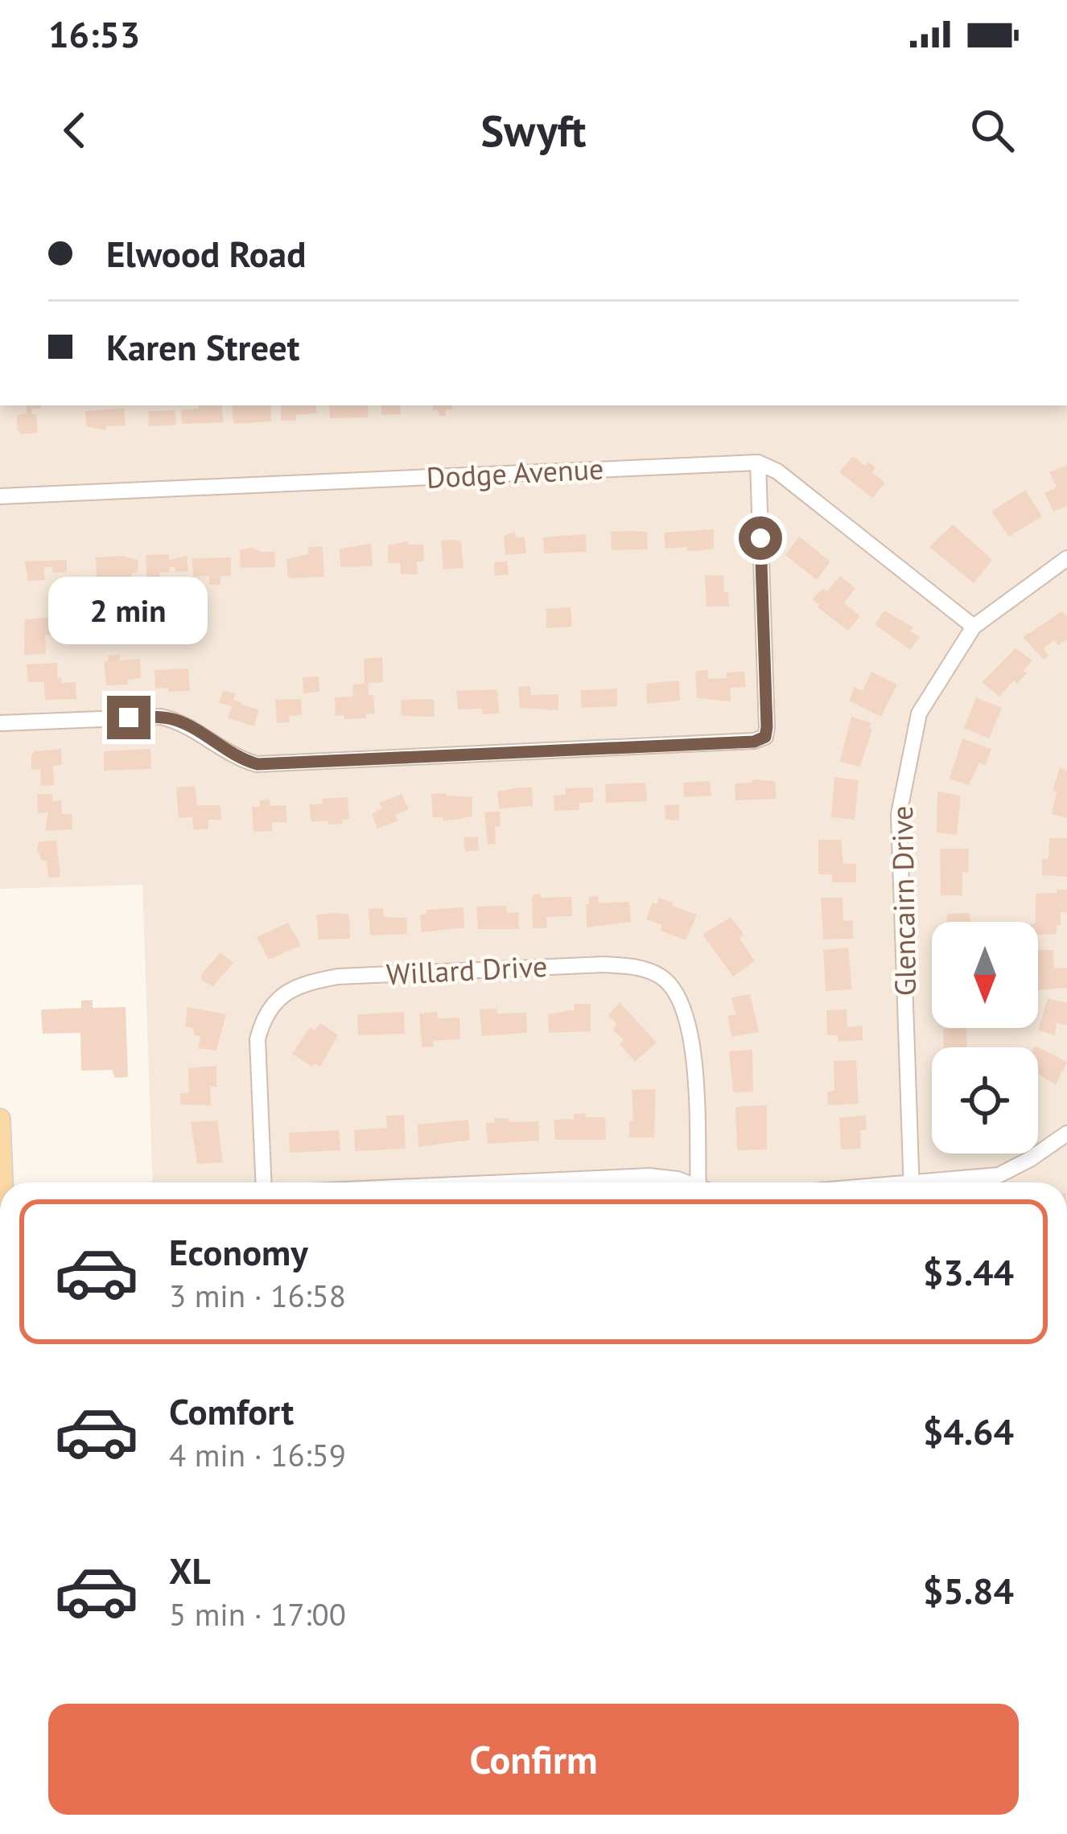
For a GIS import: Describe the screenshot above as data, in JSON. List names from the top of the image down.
{
  "streets": {
    "street": ["Dodge Avenue", "Glencairn Drive", "Willard Drive"]
  },
  "north": "bottom",
  "page": {
    "status": "16:53",
    "header": "Swyft",
    "banner": ["Elwood Road", "Karen Street"],
    "bubble": "2 min",
    "list": [
      {
        "name": "Economy",
        "note": "3 min · 16:58",
        "value": "$3.44"
      },
      {
        "name": "Comfort",
        "note": "4 min · 16:59",
        "value": "$4.64"
      },
      {
        "name": "XL",
        "note": "5 min · 17:00",
        "value": "$5.84"
      }
    ],
    "buttons": "Confirm"
  }
}
